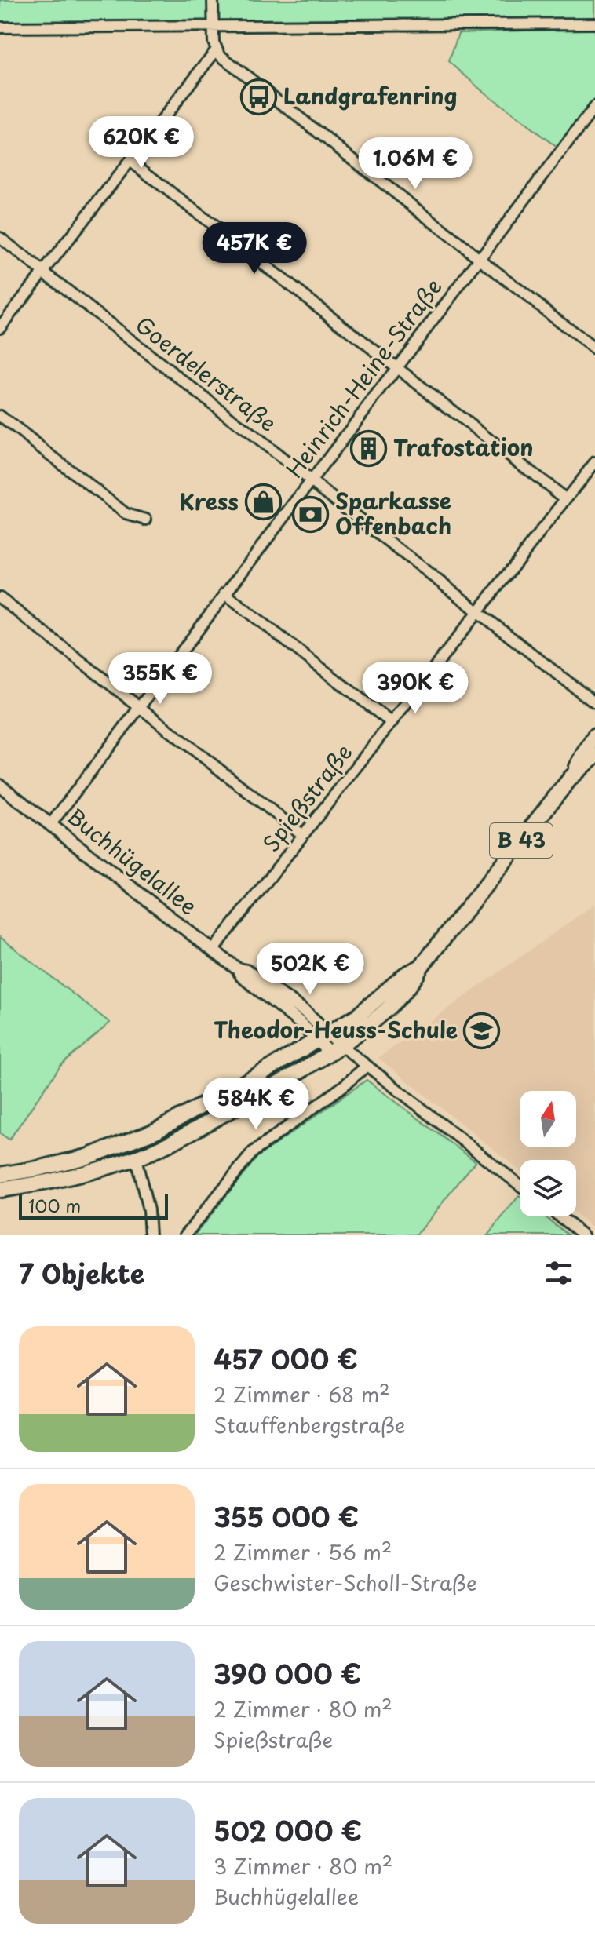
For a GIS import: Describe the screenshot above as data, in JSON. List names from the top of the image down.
{
  "streets": {
    "main road": ["B 43"],
    "street": [
      "Goerdelerstraße",
      "Heinrich-Heine-Straße",
      "Spießstraße",
      "Buchhügelallee"
    ]
  },
  "crossings": [
    ["Goerdelerstraße", "Heinrich-Heine-Straße"],
    ["Goerdelerstraße", "Spießstraße"],
    ["Heinrich-Heine-Straße", "Buchhügelallee"],
    ["Spießstraße", "Buchhügelallee"],
    ["B 43", "Buchhügelallee"]
  ],
  "places": {
    "bus stop": ["Landgrafenring"],
    "building": ["Trafostation"],
    "shop": ["Kress"],
    "bank": ["Sparkasse Offenbach"],
    "school or university": ["Theodor-Heuss-Schule"]
  },
  "scale_bar": "100 m",
  "north": "top",
  "page": {
    "price": [
      "620K €",
      "1.06M €",
      "457K €",
      "355K €",
      "390K €",
      "502K €",
      "584K €"
    ],
    "scale": "100 m",
    "heading": "7 Objekte",
    "list": [
      {
        "name": "457 000 €",
        "note": "2 Zimmer · 68 m² · Stauffenbergstraße"
      },
      {
        "name": "355 000 €",
        "note": "2 Zimmer · 56 m² · Geschwister-Scholl-Straße"
      },
      {
        "name": "390 000 €",
        "note": "2 Zimmer · 80 m² · Spießstraße"
      },
      {
        "name": "502 000 €",
        "note": "3 Zimmer · 80 m² · Buchhügelallee"
      }
    ]
  }
}
